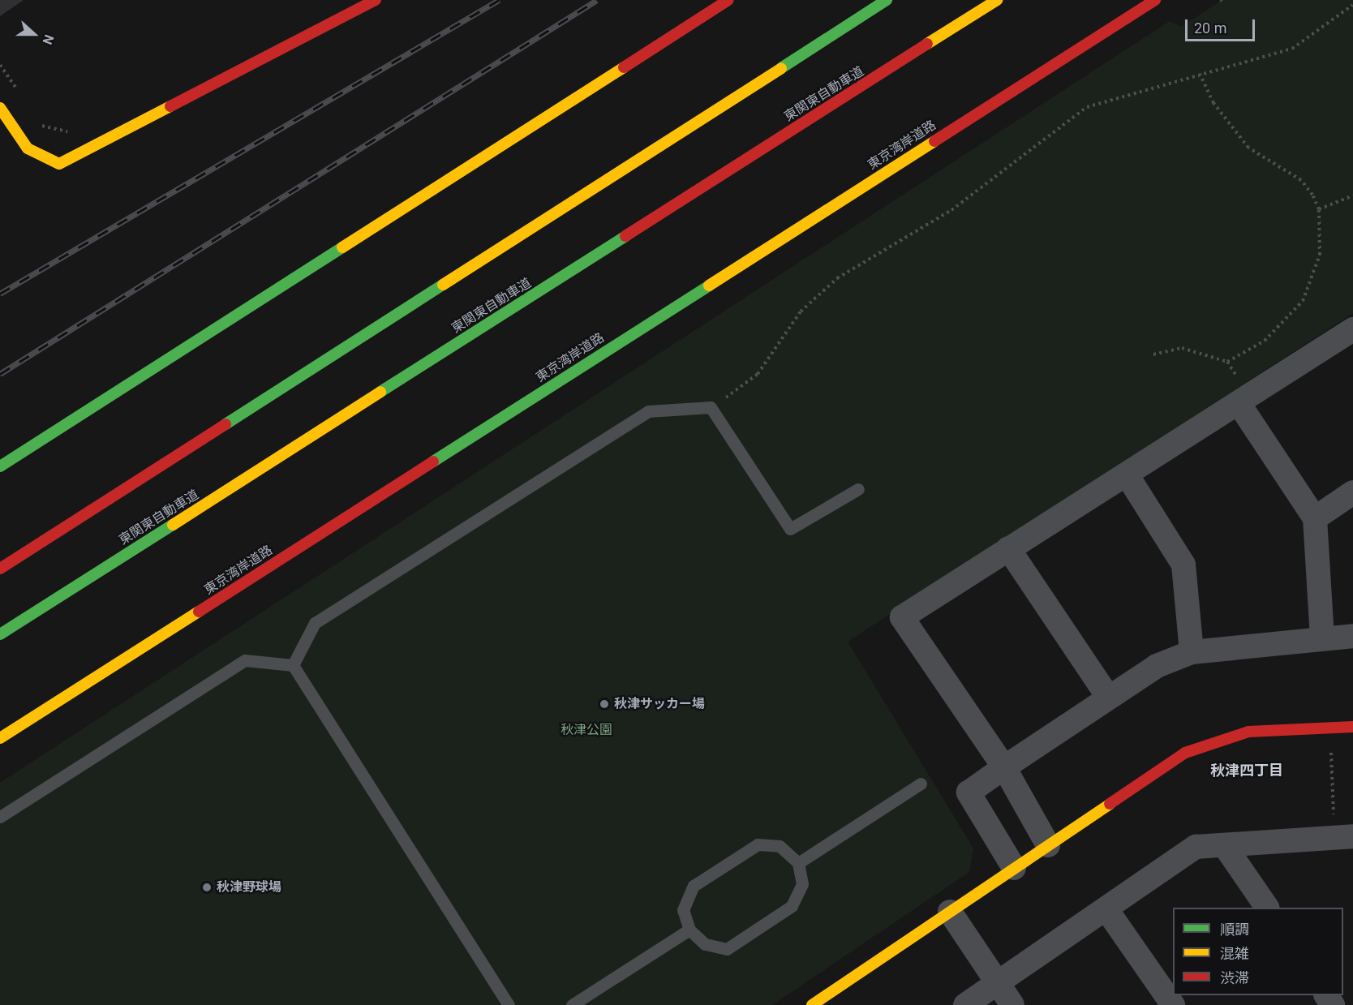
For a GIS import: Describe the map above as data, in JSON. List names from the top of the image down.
{
  "streets": {
    "main road": ["東関東自動車道", "東京湾岸道路"]
  },
  "districts": ["秋津四丁目"],
  "parks": ["秋津公園"],
  "places": ["秋津サッカー場", "秋津野球場"],
  "legend": ["順調", "混雑", "渋滞"],
  "scale_bar": "20 m",
  "north": "right"
}
